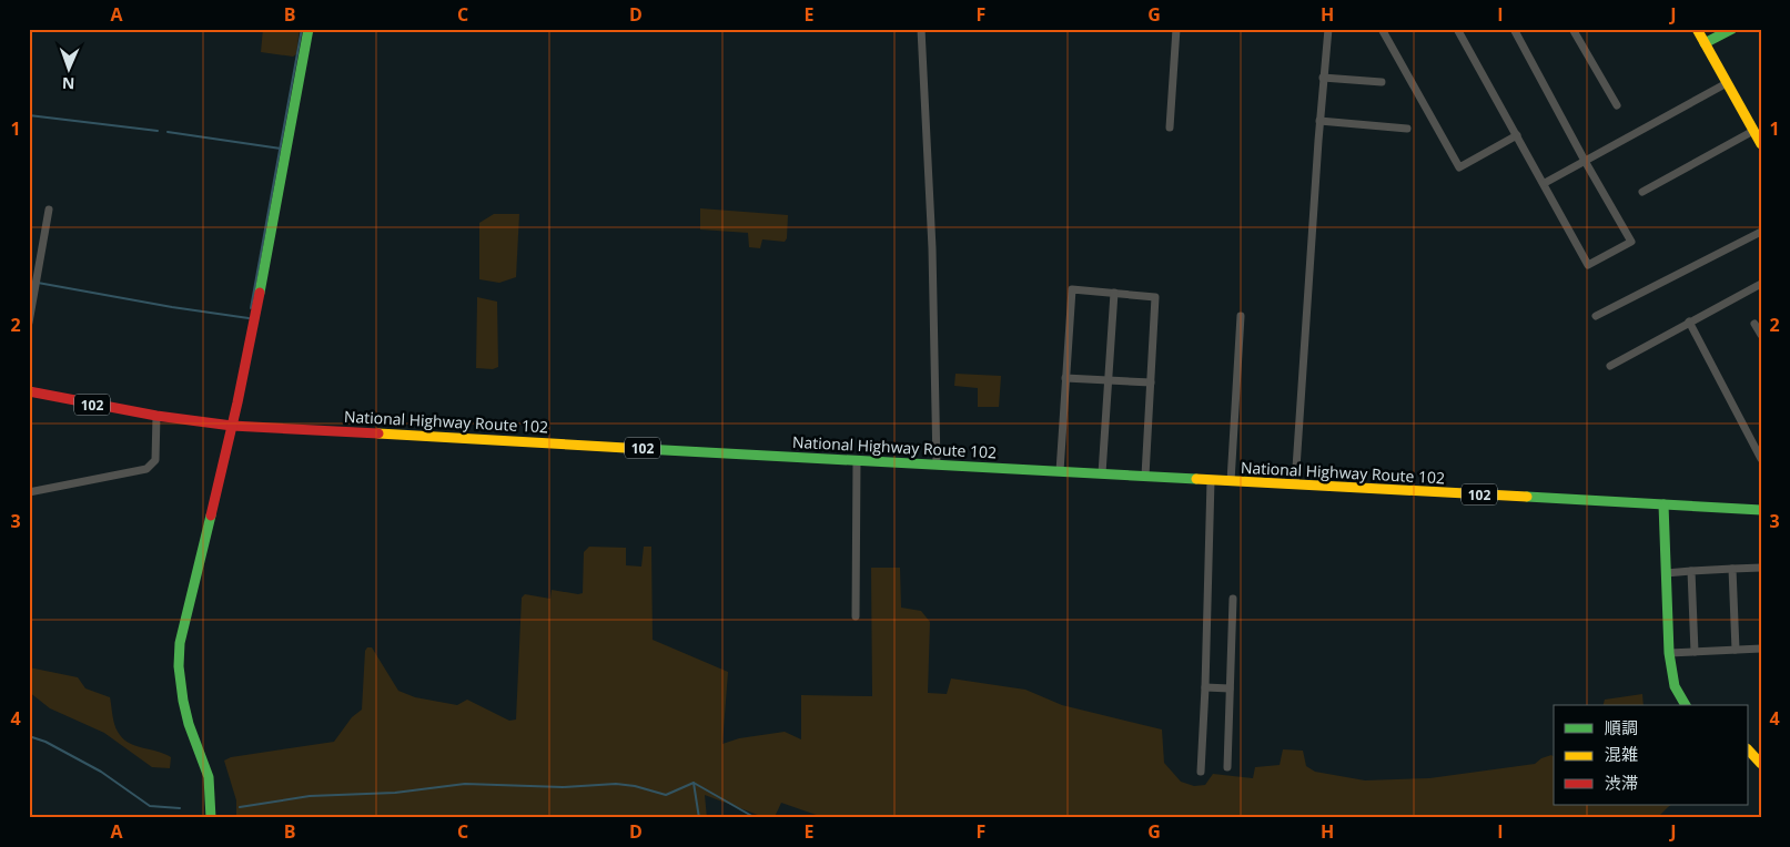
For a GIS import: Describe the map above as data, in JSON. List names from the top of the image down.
{
  "streets": {
    "main road": ["102", "National Highway Route 102"]
  },
  "legend": ["順調", "混雑", "渋滞"],
  "north": "bottom",
  "grid": {
    "columns": [
      "A",
      "B",
      "C",
      "D",
      "E",
      "F",
      "G",
      "H",
      "I",
      "J"
    ],
    "rows": [
      "1",
      "2",
      "3",
      "4"
    ]
  }
}
